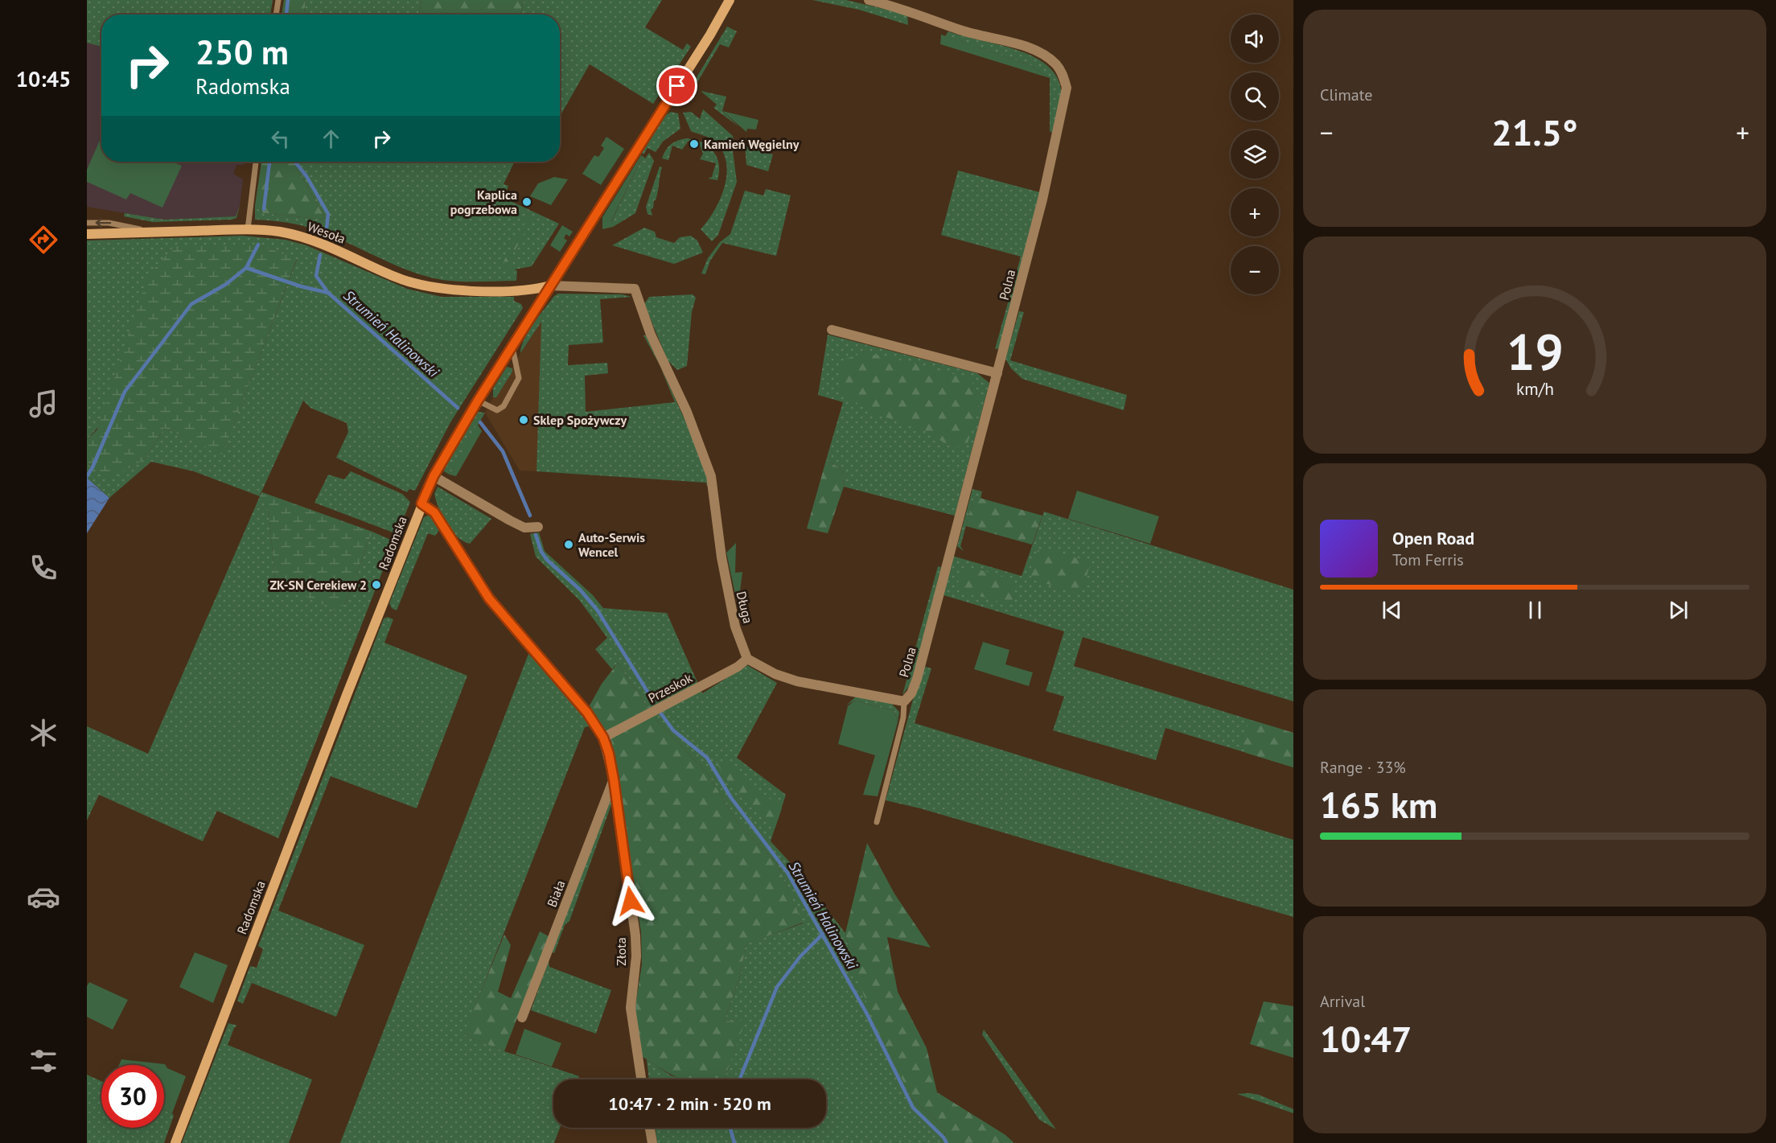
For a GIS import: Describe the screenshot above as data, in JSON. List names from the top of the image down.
{
  "streets": {
    "street": [
      "Wesoła",
      "Polna",
      "Radomska",
      "Długa",
      "Przeskok",
      "Biała",
      "Złota"
    ]
  },
  "crossings": [
    ["Wesoła", "Radomska"],
    ["Wesoła", "Długa"],
    ["Radomska", "Długa"],
    ["Radomska", "Złota"],
    ["Długa", "Przeskok"],
    ["Przeskok", "Złota"],
    ["Biała", "Złota"]
  ],
  "water": ["Strumień Halinowski"],
  "places": [
    "Kamień Węgielny",
    "Kaplica pogrzebowa",
    "Sklep Spożywczy",
    "Auto-Serwis Wencel",
    "ZK-SN Cerekiew 2"
  ],
  "page": {
    "tabs": "10:45",
    "tile": [
      "Climate",
      ["Range · 33%", "165 km"],
      ["Arrival", "10:47"]
    ],
    "map_buttons": ["+", "−"],
    "turn": ["250 m", "Radomska"],
    "heat": ["−", "21.5°", "+"],
    "song": ["Open Road", "Tom Ferris"],
    "limit": "30",
    "trip": "10:47 · 2 min · 520 m",
    "gauge": ["19", "km/h"]
  }
}
